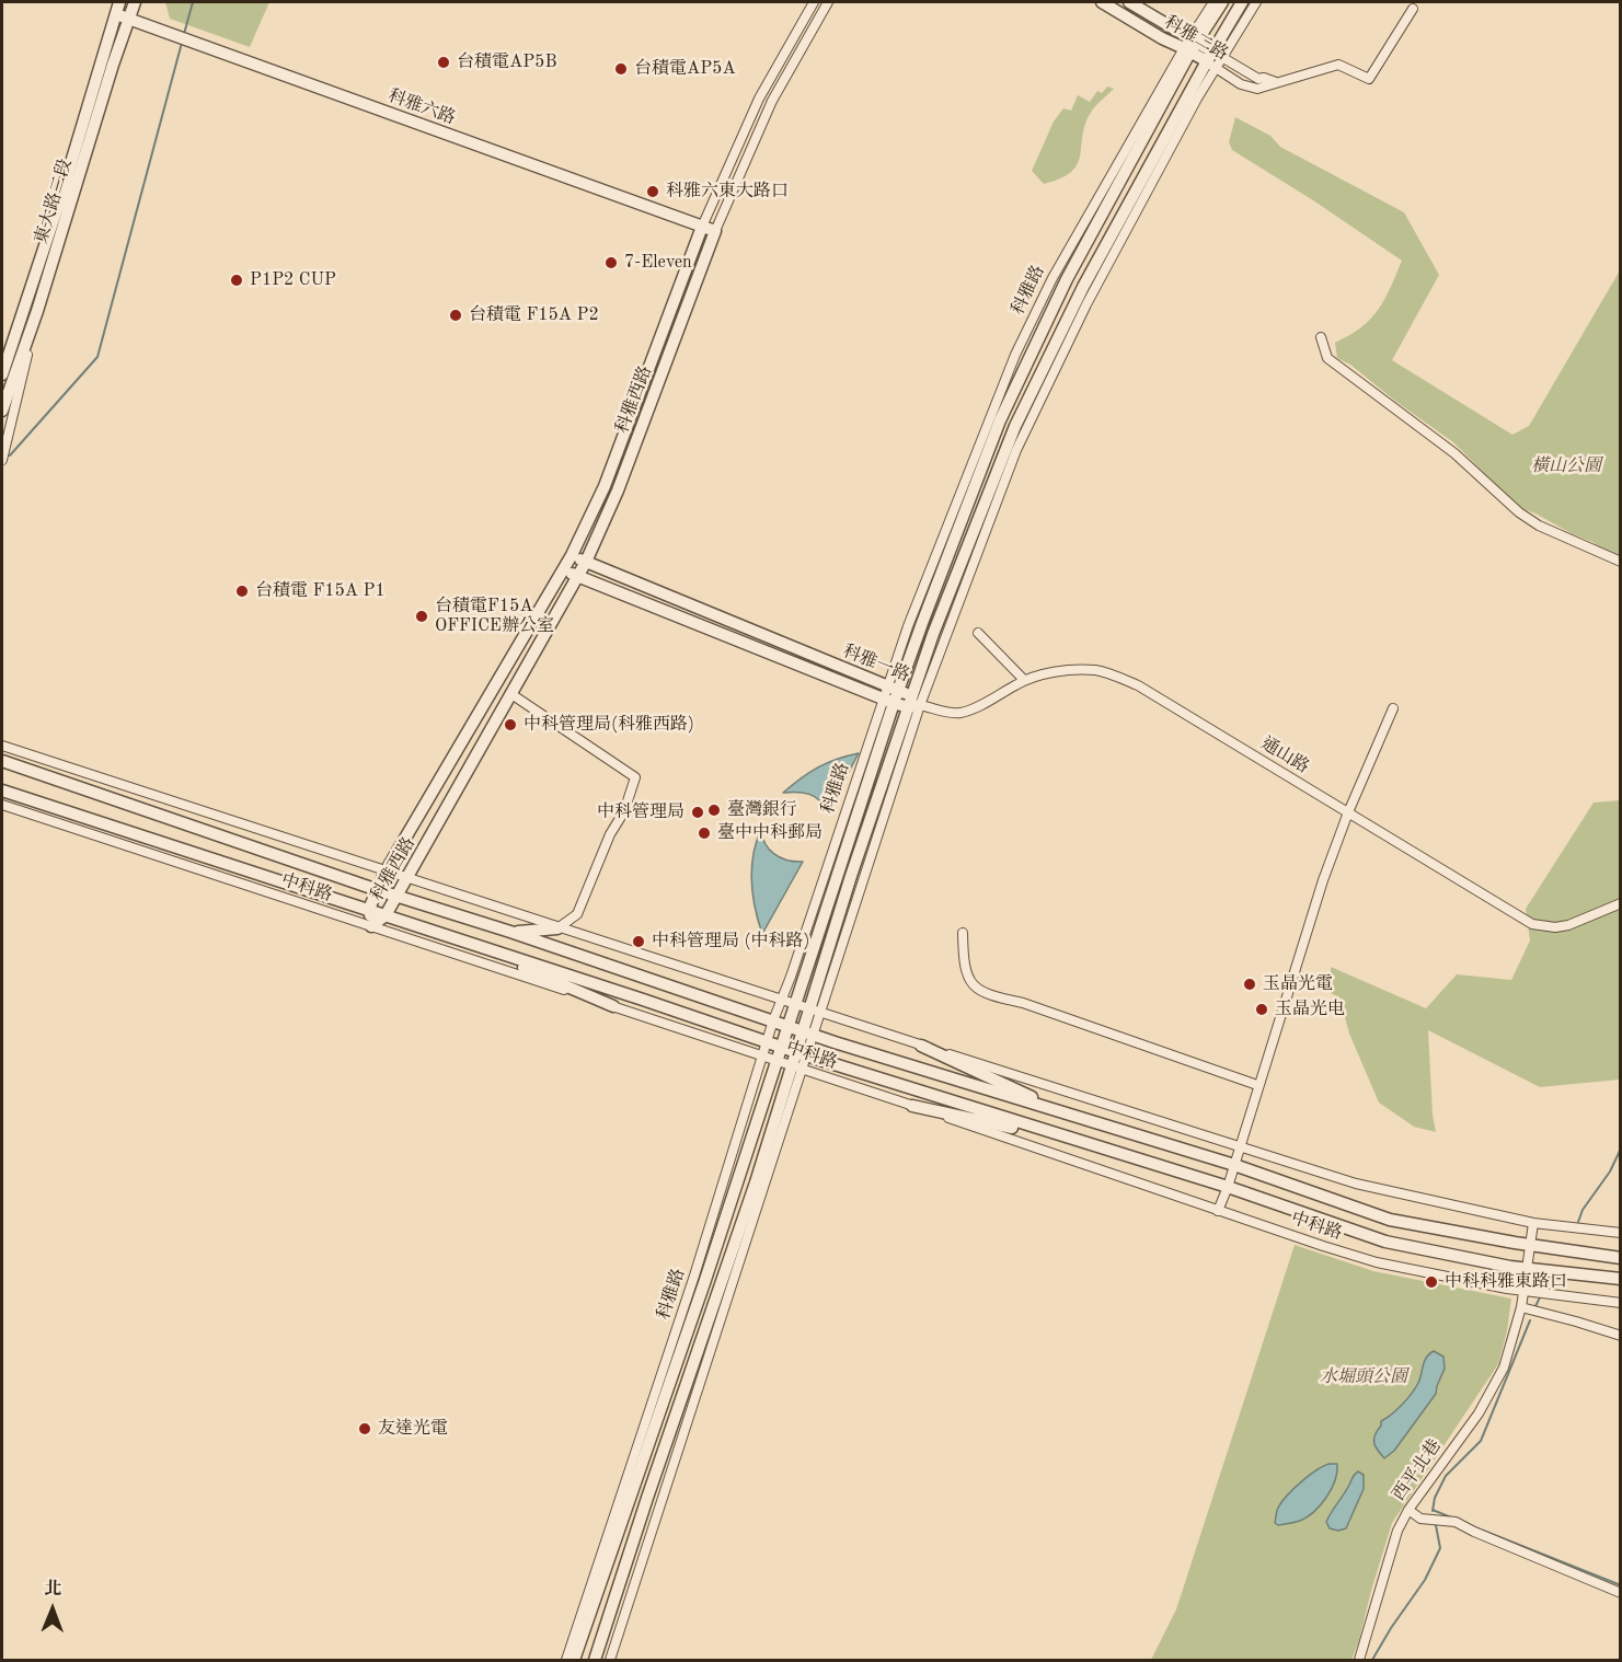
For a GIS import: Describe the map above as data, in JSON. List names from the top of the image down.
{
  "streets": {
    "street": [
      "科雅二路",
      "科雅六路",
      "東大路二段",
      "科雅路",
      "科雅西路",
      "科雅一路",
      "通山路",
      "中科路",
      "西平北巷"
    ]
  },
  "crossings": [
    ["科雅二路", "科雅路"],
    ["科雅六路", "東大路二段"],
    ["科雅六路", "科雅西路"],
    ["科雅路", "科雅一路"],
    ["科雅路", "中科路"],
    ["科雅西路", "科雅一路"],
    ["科雅西路", "中科路"],
    ["科雅一路", "通山路"],
    ["中科路", "西平北巷"]
  ],
  "parks": ["橫山公園", "水堀頭公園"],
  "places": [
    "台積電AP5B",
    "台積電AP5A",
    "科雅六東大路口",
    "7-Eleven",
    "P1P2 CUP",
    "台積電 F15A P2",
    "台積電 F15A P1",
    "台積電F15A OFFICE辦公室",
    "中科管理局(科雅西路)",
    "臺灣銀行",
    "中科管理局",
    "臺中中科郵局",
    "中科管理局 (中科路)",
    "玉晶光電",
    "玉晶光电",
    "中科科雅東路口",
    "友達光電"
  ],
  "north": "top"
}
